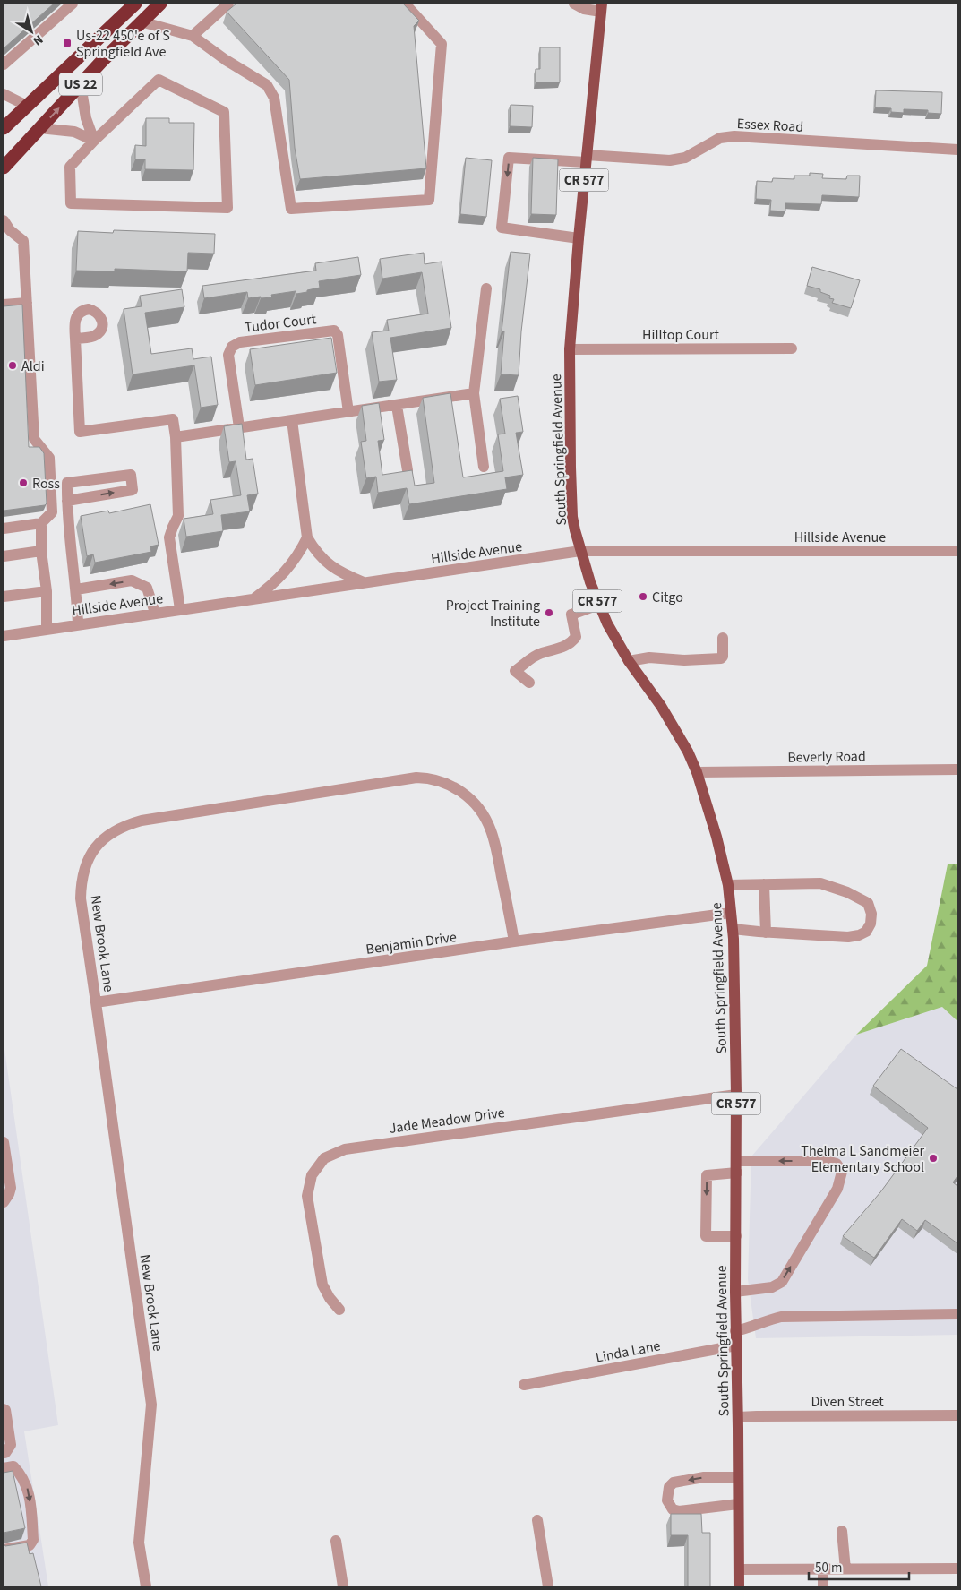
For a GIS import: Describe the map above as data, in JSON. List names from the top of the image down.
{
  "streets": {
    "highway": ["US 22"],
    "main road": ["CR 577", "South Springfield Avenue"],
    "street": [
      "Essex Road",
      "Tudor Court",
      "Hilltop Court",
      "Hillside Avenue",
      "Beverly Road",
      "Benjamin Drive",
      "New Brook Lane",
      "Jade Meadow Drive",
      "Linda Lane",
      "Diven Street"
    ]
  },
  "crossings": [
    ["Essex Road", "South Springfield Avenue"],
    ["Hilltop Court", "South Springfield Avenue"],
    ["South Springfield Avenue", "Hillside Avenue"],
    ["South Springfield Avenue", "Beverly Road"],
    ["South Springfield Avenue", "Benjamin Drive"],
    ["South Springfield Avenue", "Jade Meadow Drive"],
    ["South Springfield Avenue", "Linda Lane"],
    ["South Springfield Avenue", "Diven Street"],
    ["Benjamin Drive", "New Brook Lane"]
  ],
  "places": {
    "transit": ["Us-22 450'e of S Springfield Ave"],
    "other": [
      "Aldi",
      "Ross",
      "Citgo",
      "Project Training Institute",
      "Thelma L Sandmeier Elementary School"
    ]
  },
  "scale_bar": "50 m",
  "north": "bottom right"
}
